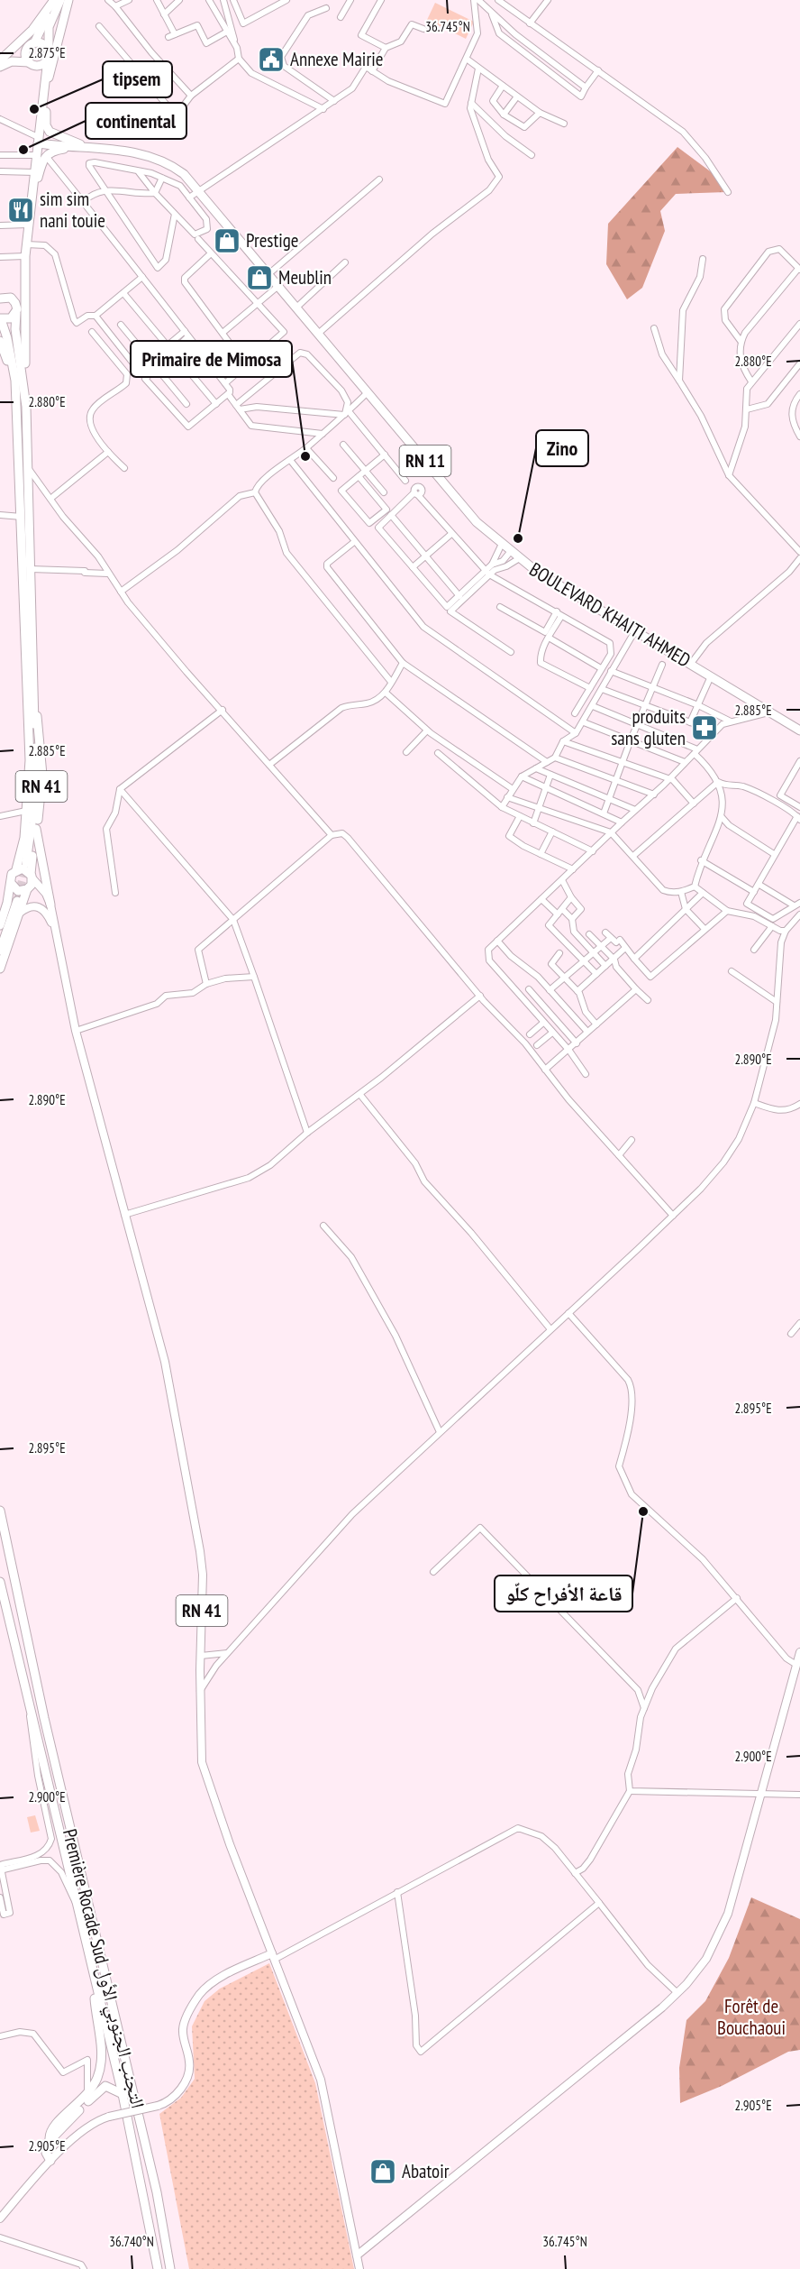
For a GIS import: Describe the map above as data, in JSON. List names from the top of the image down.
{
  "streets": {
    "highway": [
      "RN 11",
      "BOULEVARD KHAITI AHMED",
      "RN 41",
      "Première Rocade Sud التجنب الجنوبي الأول"
    ]
  },
  "crossings": [
    ["RN 11", "BOULEVARD KHAITI AHMED"],
    ["RN 11", "RN 41"]
  ],
  "parks": ["Forêt de Bouchaoui"],
  "places": {
    "public building": ["Annexe Mairie"],
    "other": [
      "tipsem",
      "continental",
      "Primaire de Mimosa",
      "Zino",
      "قاعة الأفراح كلّو"
    ],
    "restaurant": ["sim sim nani touie"],
    "shop": ["Prestige", "Meublin", "Abatoir"],
    "pharmacy": ["produits sans gluten"]
  },
  "coordinates": [
    "36.745°N",
    "2.875°E",
    "2.880°E",
    "2.885°E",
    "2.890°E",
    "2.895°E",
    "2.900°E",
    "2.905°E",
    "36.740°N"
  ]
}
